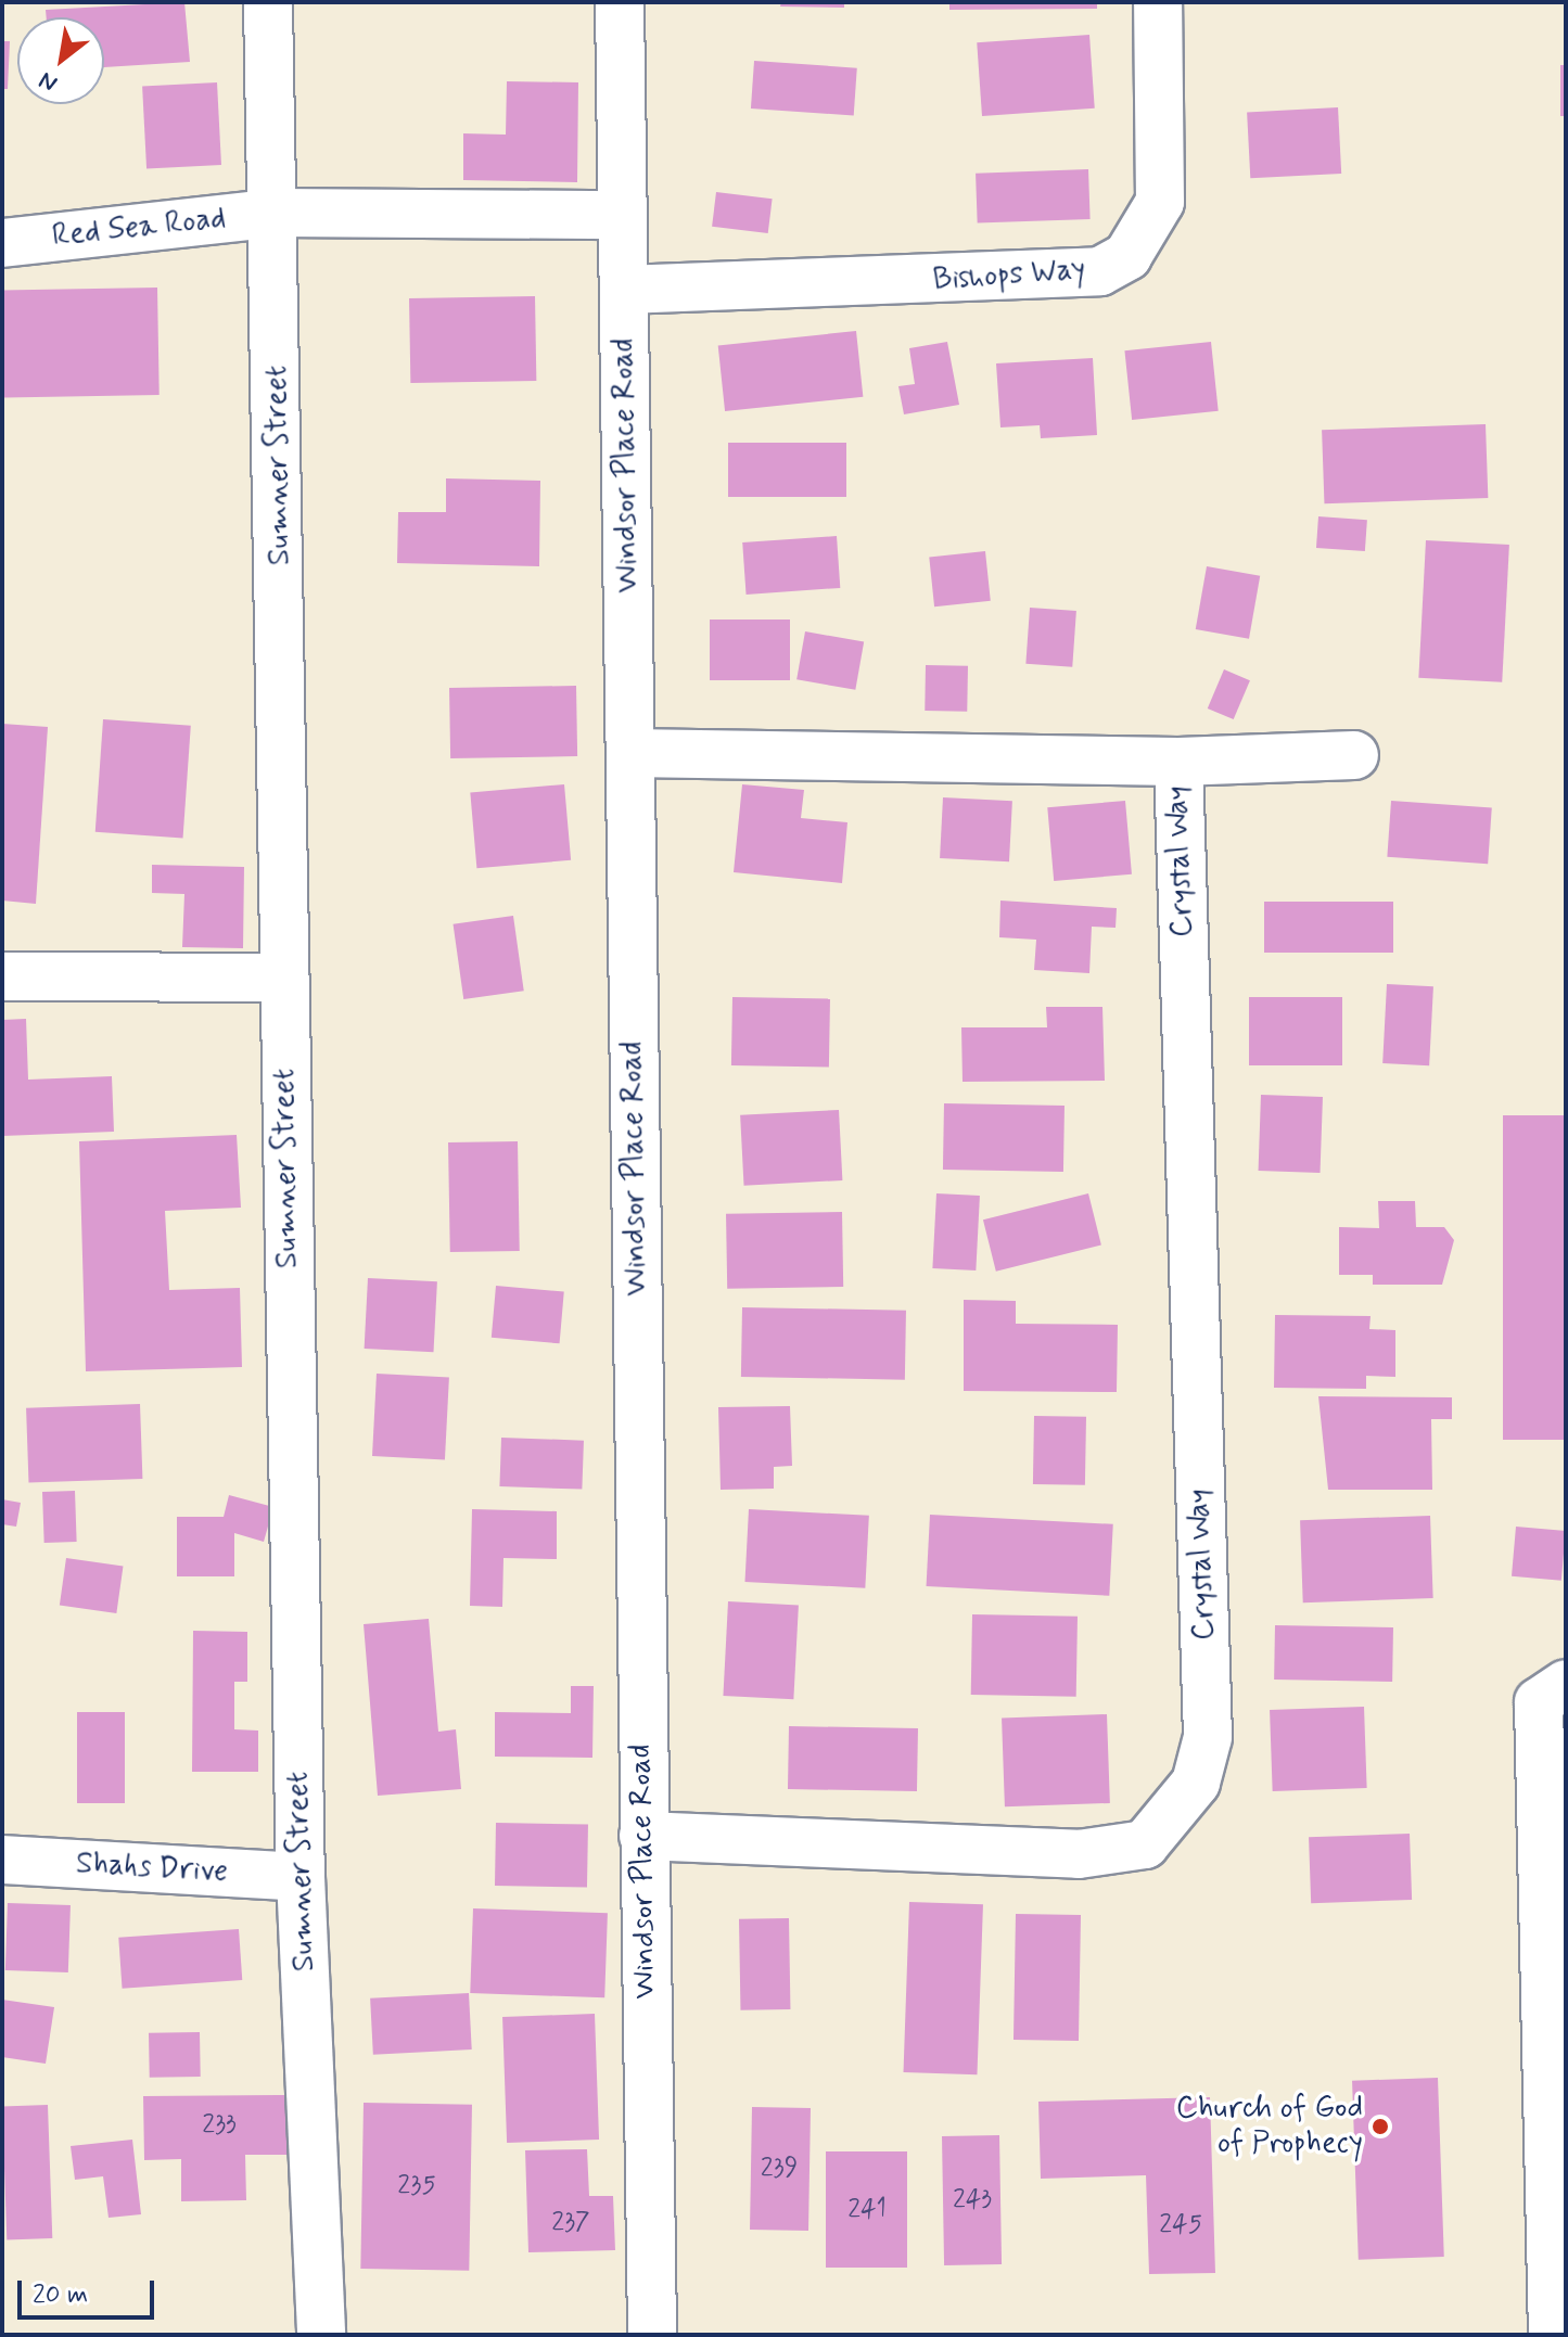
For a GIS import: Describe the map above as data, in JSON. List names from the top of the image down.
{
  "streets": {
    "street": [
      "Red Sea Road",
      "Bishops Way",
      "Sumner Street",
      "Windsor Place Road",
      "Crystal Way",
      "Shahs Drive"
    ]
  },
  "crossings": [
    ["Red Sea Road", "Sumner Street"],
    ["Red Sea Road", "Windsor Place Road"],
    ["Bishops Way", "Windsor Place Road"],
    ["Sumner Street", "Shahs Drive"],
    ["Windsor Place Road", "Crystal Way"]
  ],
  "places": ["Church of God of Prophecy"],
  "house_numbers": [
    "233",
    "239",
    "235",
    "243",
    "241",
    "237",
    "245"
  ],
  "scale_bar": "20 m",
  "north": "bottom left"
}
